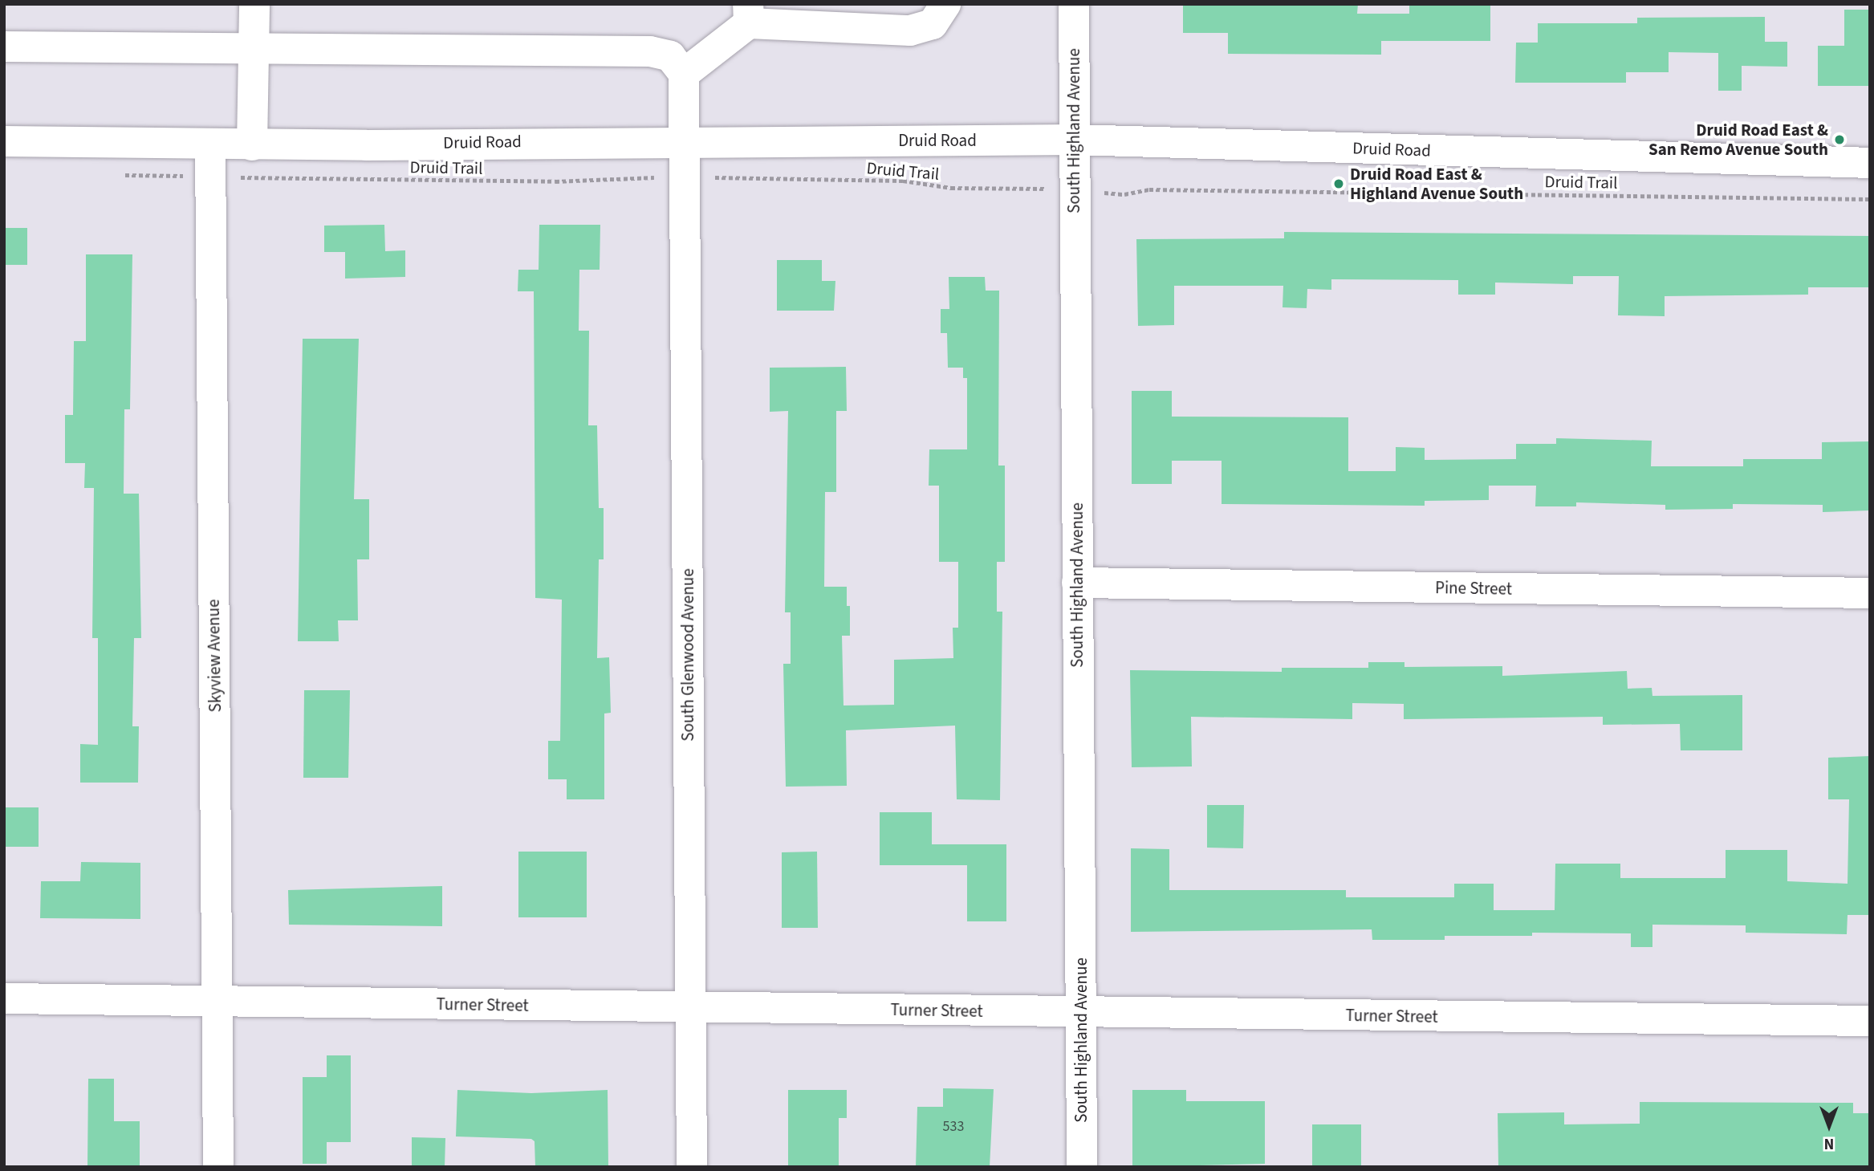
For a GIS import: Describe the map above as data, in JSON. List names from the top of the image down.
{
  "streets": {
    "street": [
      "South Highland Avenue",
      "Druid Road",
      "Pine Street",
      "South Glenwood Avenue",
      "Skyview Avenue",
      "Turner Street"
    ],
    "path": ["Druid Trail"]
  },
  "crossings": [
    ["South Highland Avenue", "Druid Road"],
    ["South Highland Avenue", "Pine Street"],
    ["South Highland Avenue", "Turner Street"],
    ["Druid Road", "South Glenwood Avenue"],
    ["Druid Road", "Skyview Avenue"],
    ["South Glenwood Avenue", "Turner Street"],
    ["Skyview Avenue", "Turner Street"]
  ],
  "places": ["Druid Road East & San Remo Avenue South", "Druid Road East & Highland Avenue South"],
  "house_numbers": ["533"],
  "north": "bottom"
}
